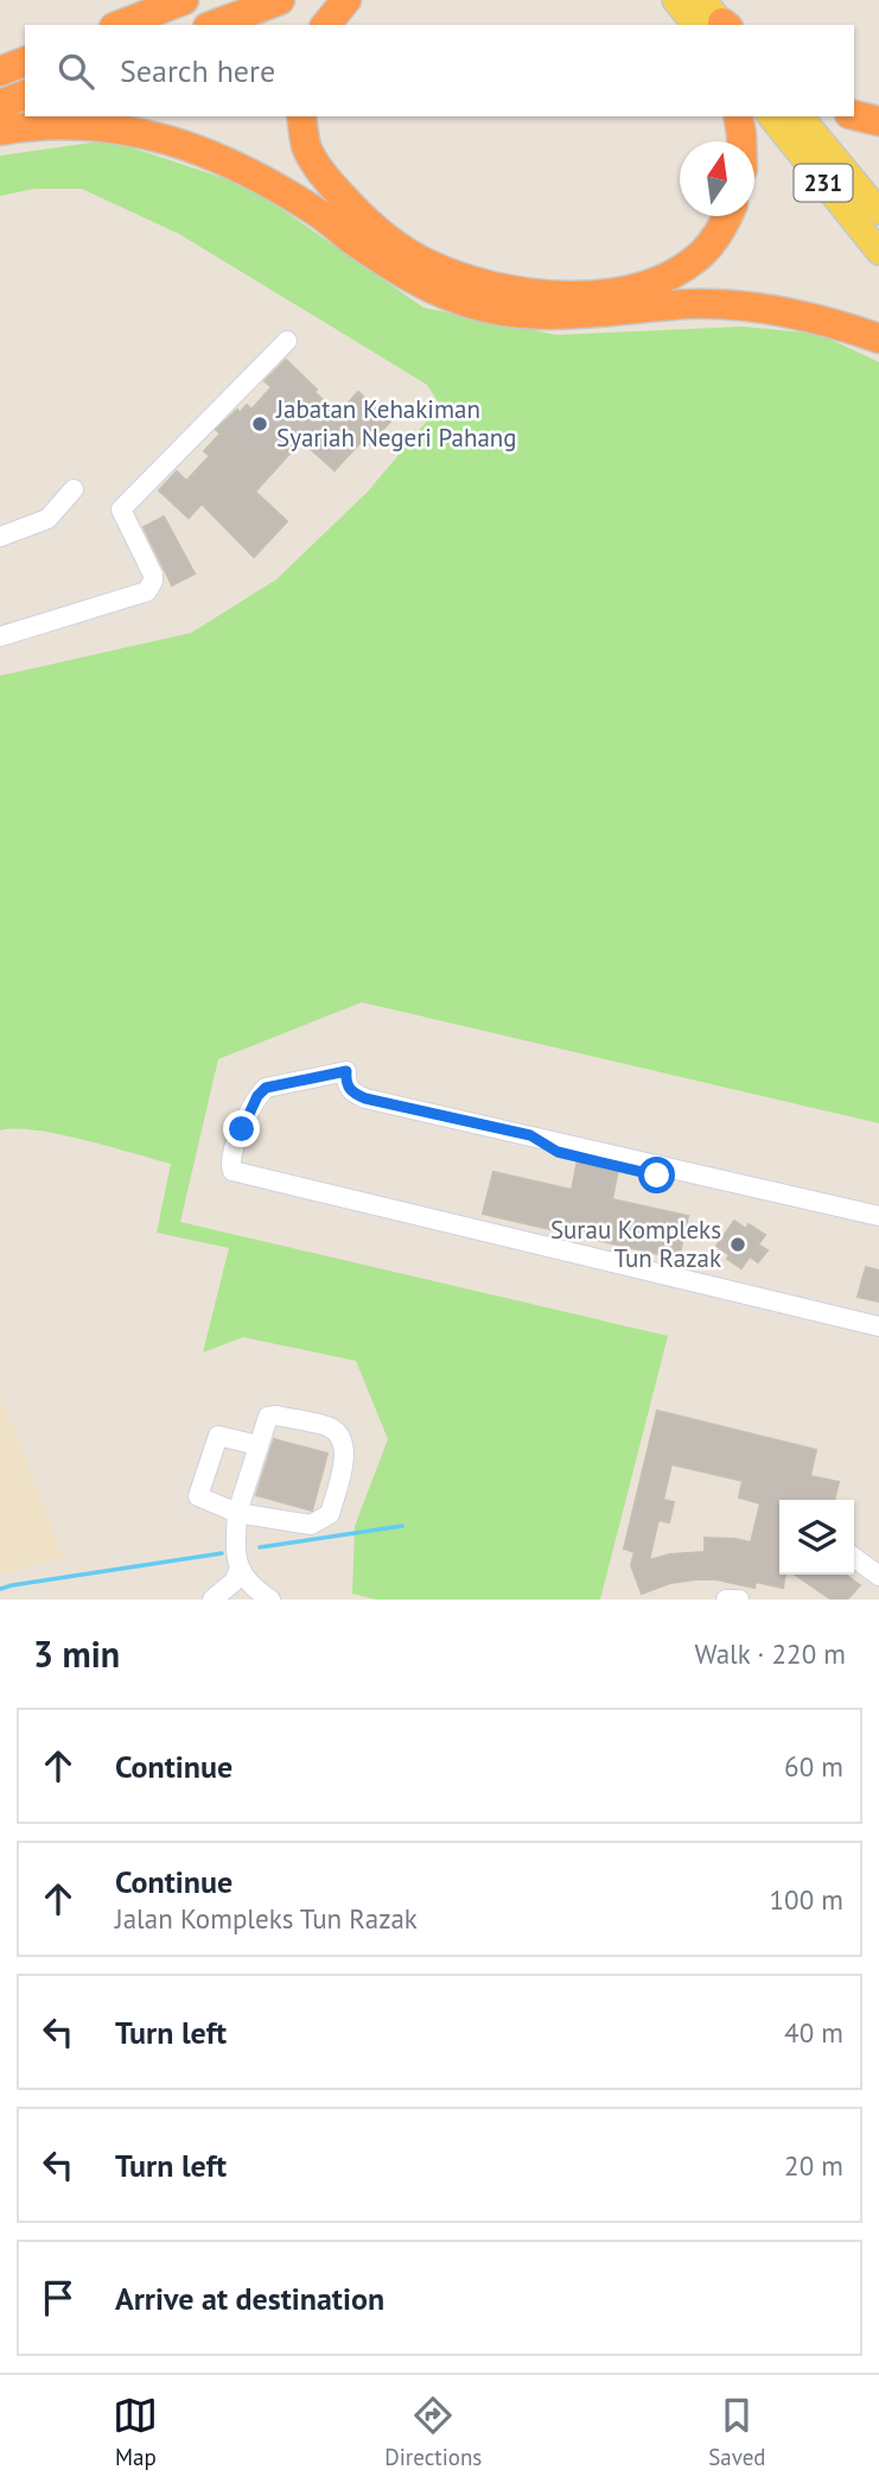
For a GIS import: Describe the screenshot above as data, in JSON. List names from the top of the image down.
{
  "streets": {
    "main road": ["231"]
  },
  "places": ["Jabatan Kehakiman Syariah Negeri Pahang", "Surau Kompleks Tun Razak"],
  "north": "top",
  "page": {
    "search": "Search here",
    "heading": ["3 min", "Walk · 220 m"],
    "list": [
      ["Continue", "60 m"],
      ["Continue", "Jalan Kompleks Tun Razak", "100 m"],
      ["Turn left", "40 m"],
      ["Turn left", "20 m"],
      "Arrive at destination"
    ],
    "nav": ["Map", "Directions", "Saved"]
  }
}
